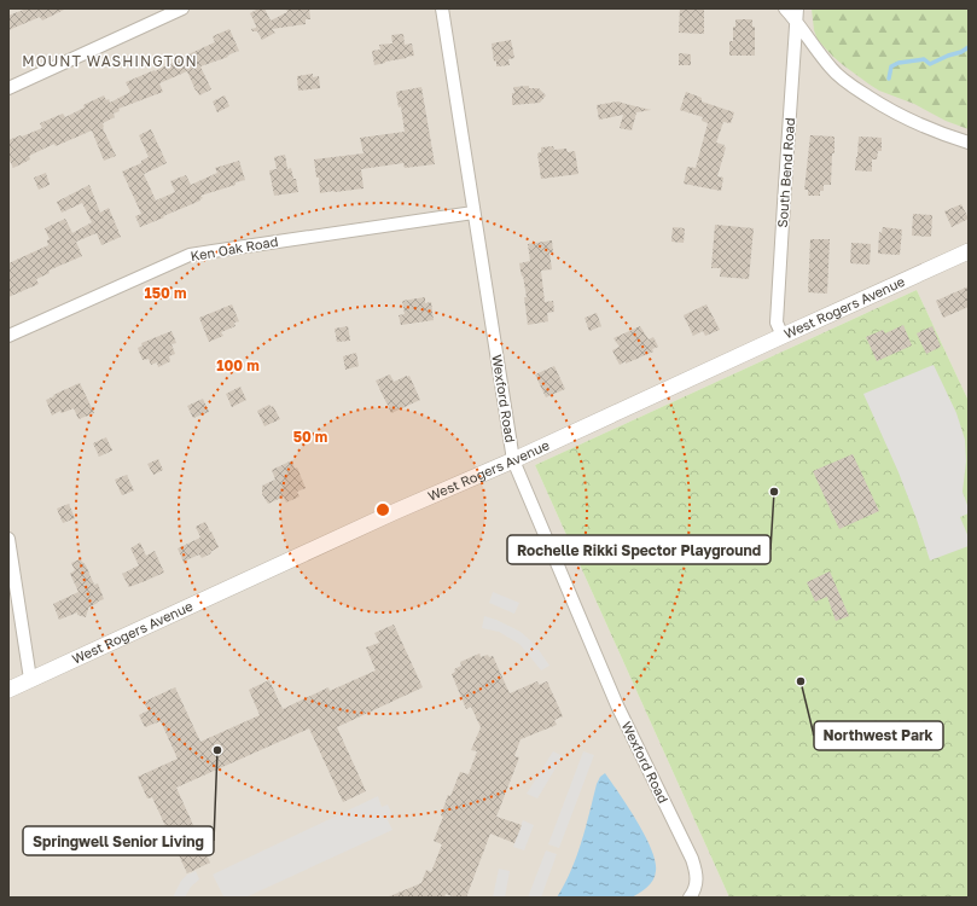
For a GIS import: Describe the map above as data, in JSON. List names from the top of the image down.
{
  "streets": {
    "street": [
      "South Bend Road",
      "Ken Oak Road",
      "West Rogers Avenue",
      "Wexford Road"
    ]
  },
  "crossings": [
    ["South Bend Road", "West Rogers Avenue"],
    ["Ken Oak Road", "Wexford Road"],
    ["West Rogers Avenue", "Wexford Road"]
  ],
  "districts": ["MOUNT WASHINGTON"],
  "places": ["Rochelle Rikki Spector Playground", "Northwest Park", "Springwell Senior Living"],
  "rings": ["150 m", "100 m", "50 m"]
}
